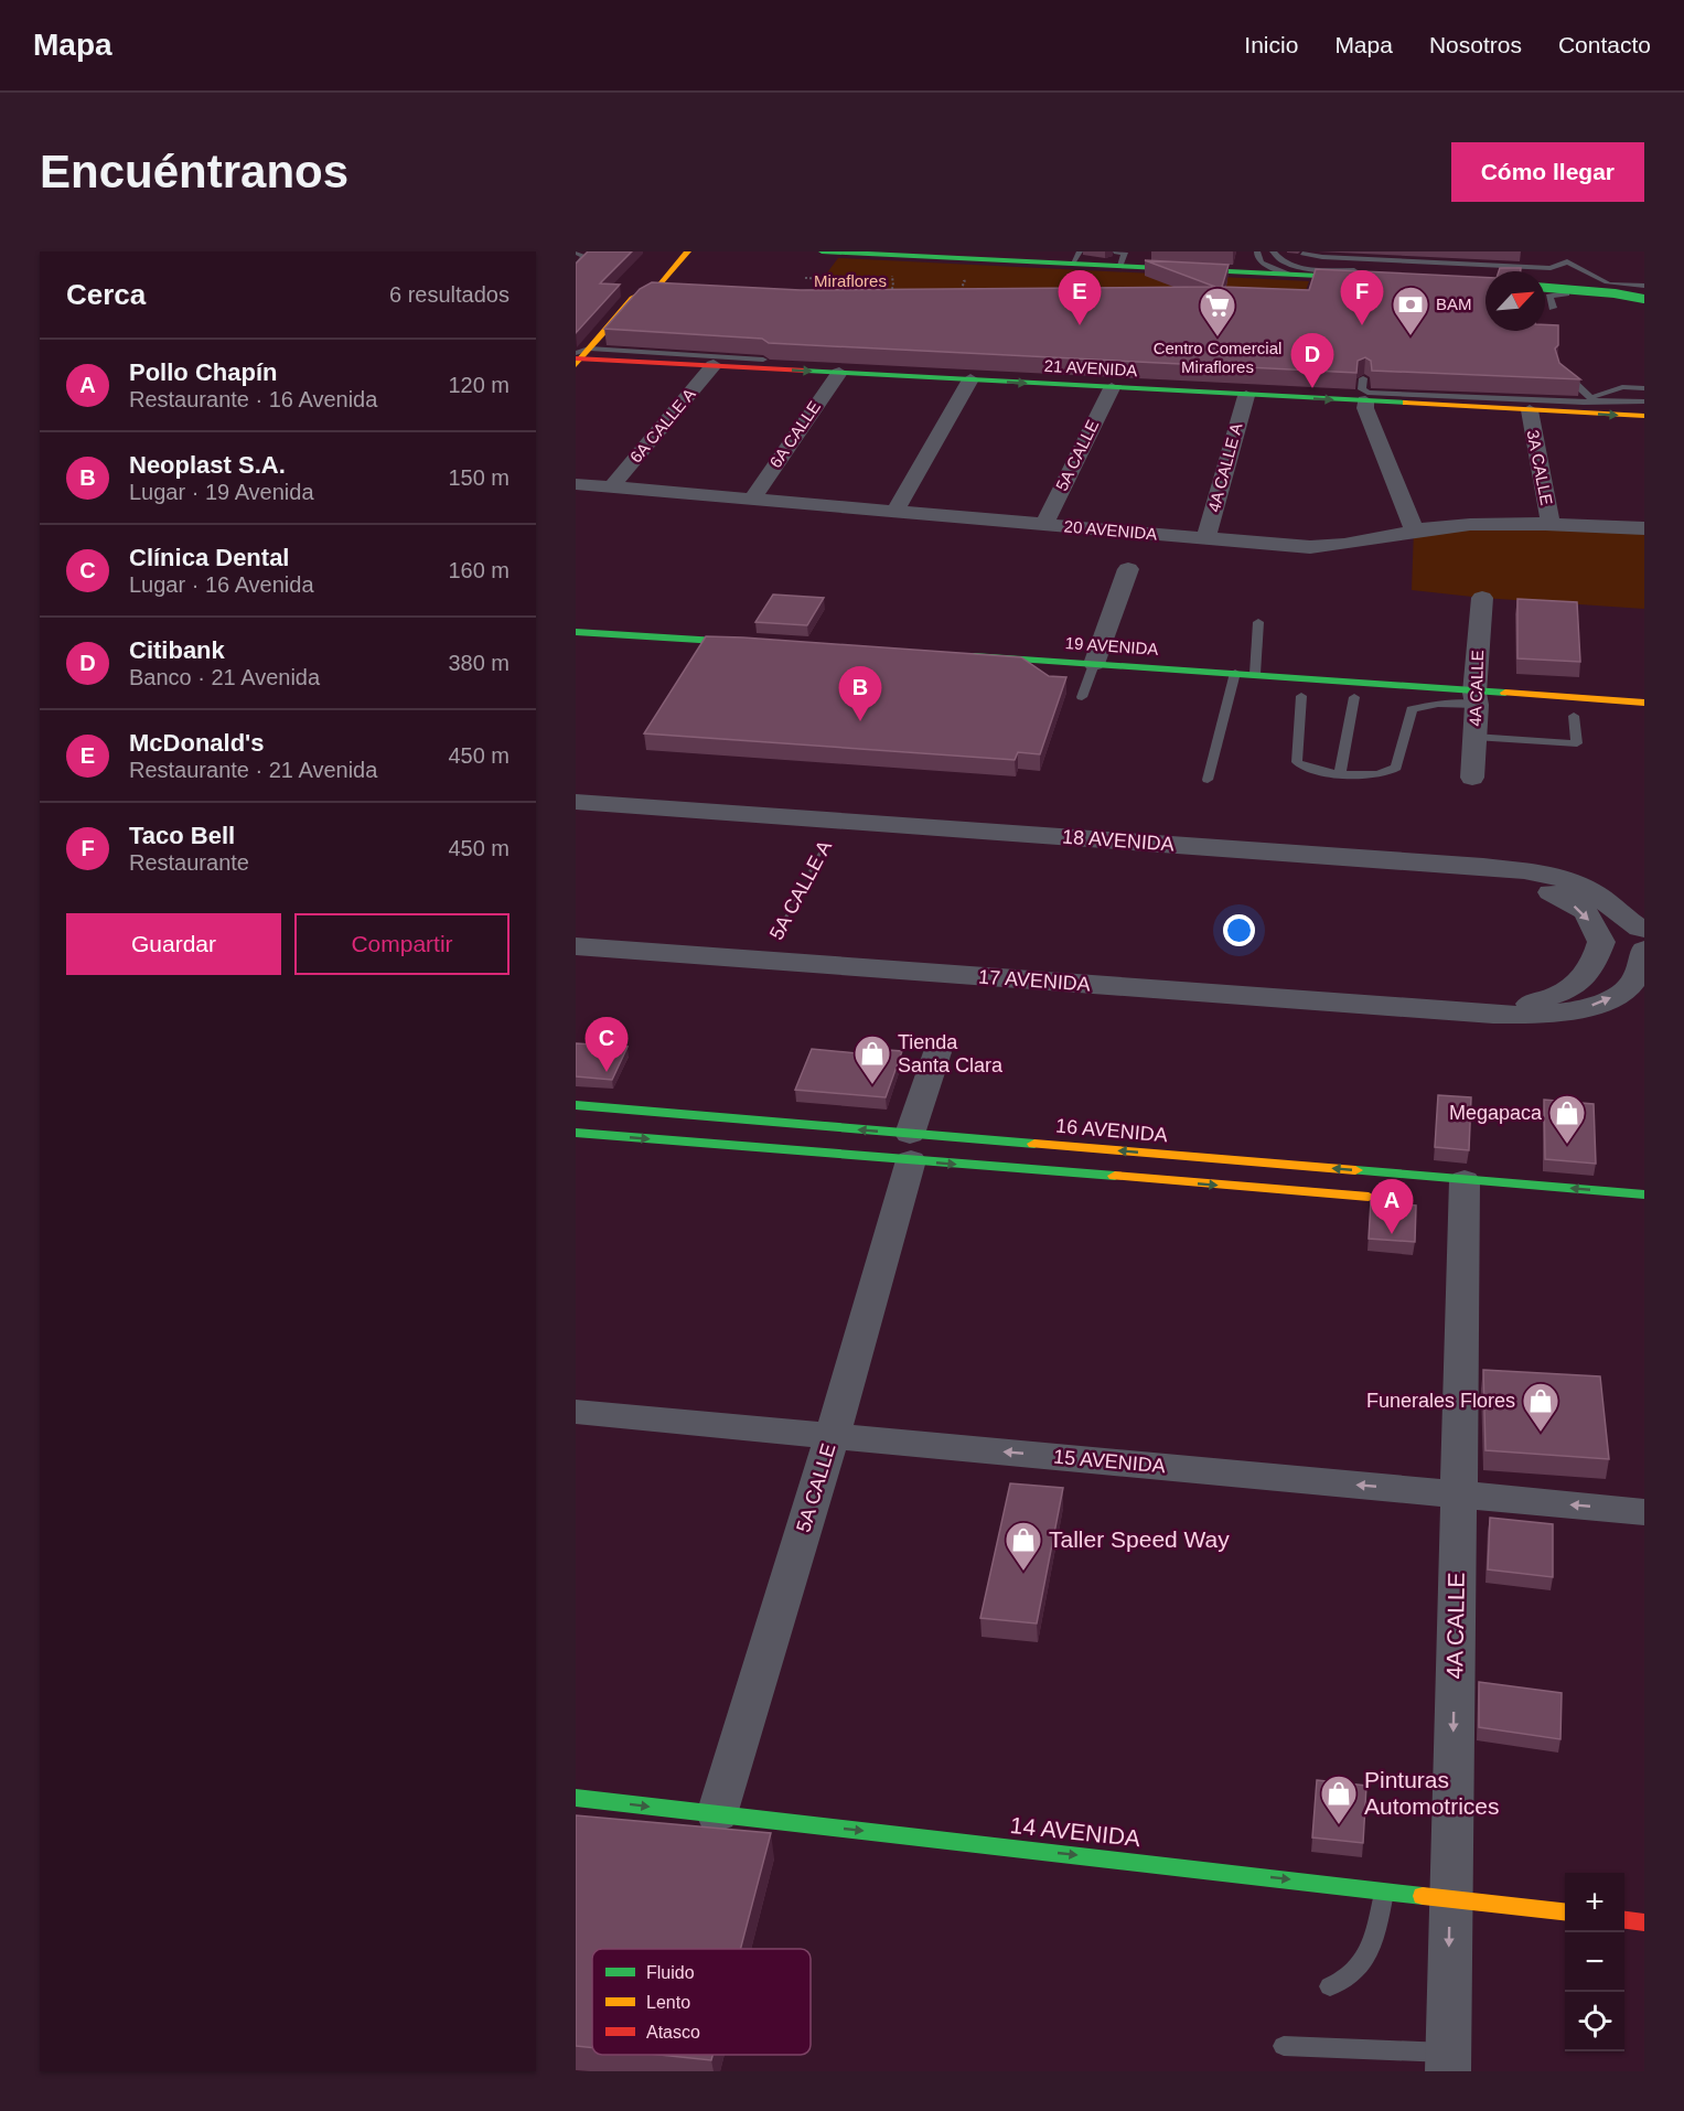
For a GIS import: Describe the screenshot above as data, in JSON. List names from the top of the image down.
{
  "streets": {
    "street": [
      "21 AVENIDA",
      "6A CALLE A",
      "6A CALLE",
      "5A CALLE",
      "4A CALLE A",
      "3A CALLE",
      "20 AVENIDA",
      "19 AVENIDA",
      "4A CALLE",
      "18 AVENIDA",
      "17 AVENIDA",
      "16 AVENIDA",
      "15 AVENIDA",
      "14 AVENIDA"
    ],
    "path": ["5A CALLE A"]
  },
  "crossings": [
    ["21 AVENIDA", "6A CALLE A"],
    ["21 AVENIDA", "6A CALLE"],
    ["21 AVENIDA", "5A CALLE"],
    ["21 AVENIDA", "4A CALLE A"],
    ["21 AVENIDA", "3A CALLE"],
    ["6A CALLE A", "20 AVENIDA"],
    ["6A CALLE", "20 AVENIDA"],
    ["5A CALLE", "20 AVENIDA"],
    ["5A CALLE", "16 AVENIDA"],
    ["5A CALLE", "15 AVENIDA"],
    ["5A CALLE", "14 AVENIDA"],
    ["4A CALLE A", "20 AVENIDA"],
    ["3A CALLE", "20 AVENIDA"],
    ["19 AVENIDA", "4A CALLE"],
    ["4A CALLE", "16 AVENIDA"],
    ["4A CALLE", "15 AVENIDA"],
    ["4A CALLE", "14 AVENIDA"],
    ["18 AVENIDA", "5A CALLE A"],
    ["18 AVENIDA", "17 AVENIDA"],
    ["5A CALLE A", "17 AVENIDA"]
  ],
  "one_way": ["4A CALLE", "15 AVENIDA", "14 AVENIDA"],
  "parks": ["Miraflores"],
  "places": {
    "bank": ["BAM"],
    "supermarket": ["Centro Comercial Miraflores"],
    "shop": [
      "Tienda Santa Clara",
      "Megapaca",
      "Funerales Flores",
      "Taller Speed Way",
      "Pinturas Automotrices"
    ]
  },
  "legend": ["Fluido", "Lento", "Atasco"],
  "north": "top right",
  "page": {
    "header": "Mapa",
    "nav": [
      "Inicio",
      "Mapa",
      "Nosotros",
      "Contacto"
    ],
    "buttons": [
      "Cómo llegar",
      ["Guardar", "Compartir"]
    ],
    "title": "Encuéntranos",
    "heading": ["Cerca", "6 resultados"],
    "pins": [
      "E",
      "F",
      "D",
      "B",
      "C",
      "A"
    ],
    "list": [
      {
        "mark": "A",
        "name": "Pollo Chapín",
        "note": "Restaurante · 16 Avenida",
        "value": "120 m"
      },
      {
        "mark": "B",
        "name": "Neoplast S.A.",
        "note": "Lugar · 19 Avenida",
        "value": "150 m"
      },
      {
        "mark": "C",
        "name": "Clínica Dental",
        "note": "Lugar · 16 Avenida",
        "value": "160 m"
      },
      {
        "mark": "D",
        "name": "Citibank",
        "note": "Banco · 21 Avenida",
        "value": "380 m"
      },
      {
        "mark": "E",
        "name": "McDonald's",
        "note": "Restaurante · 21 Avenida",
        "value": "450 m"
      },
      {
        "mark": "F",
        "name": "Taco Bell",
        "note": "Restaurante",
        "value": "450 m"
      }
    ],
    "map_buttons": ["+", "−"]
  }
}
